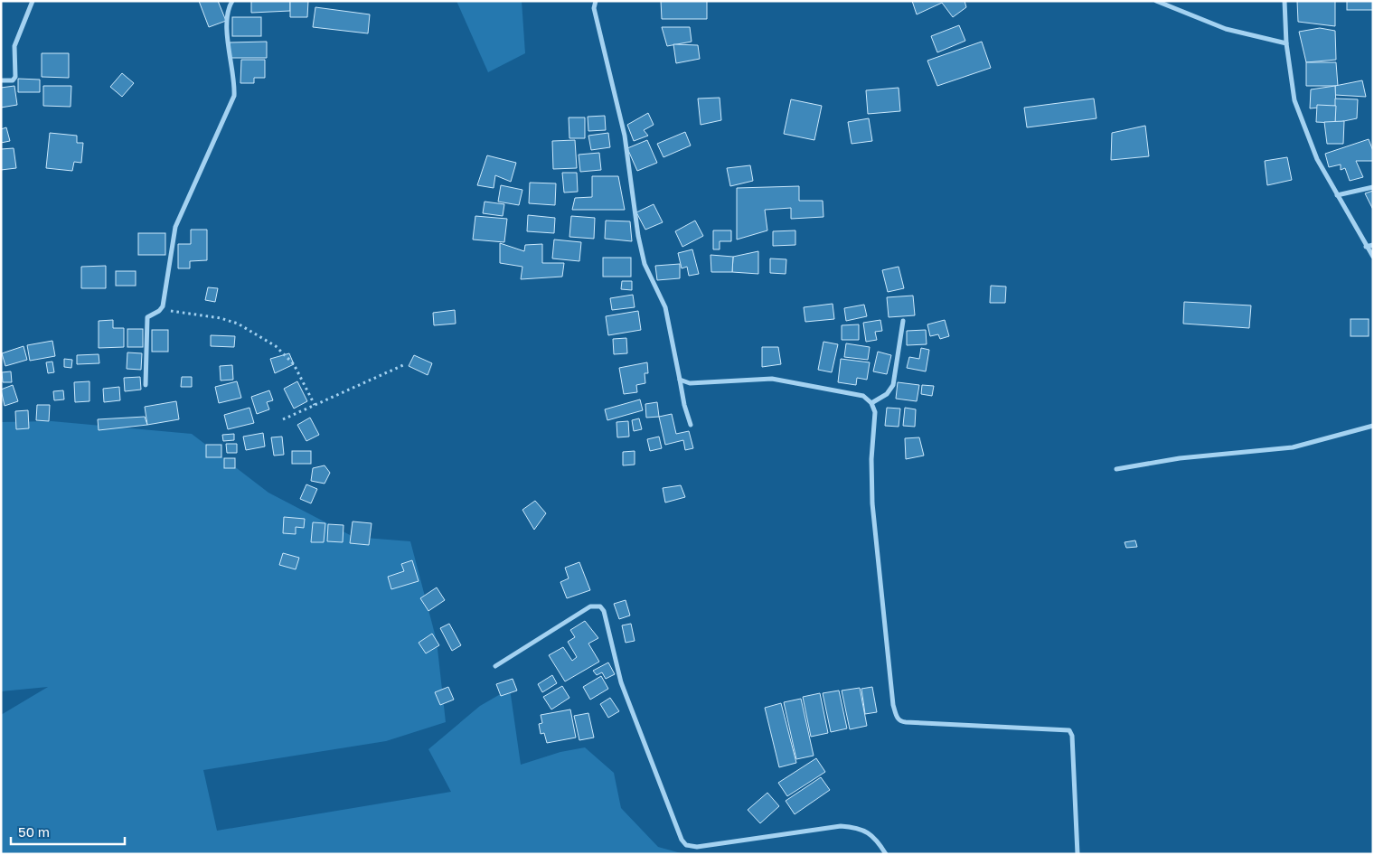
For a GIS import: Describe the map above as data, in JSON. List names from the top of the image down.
{
  "scale_bar": "50 m"
}
